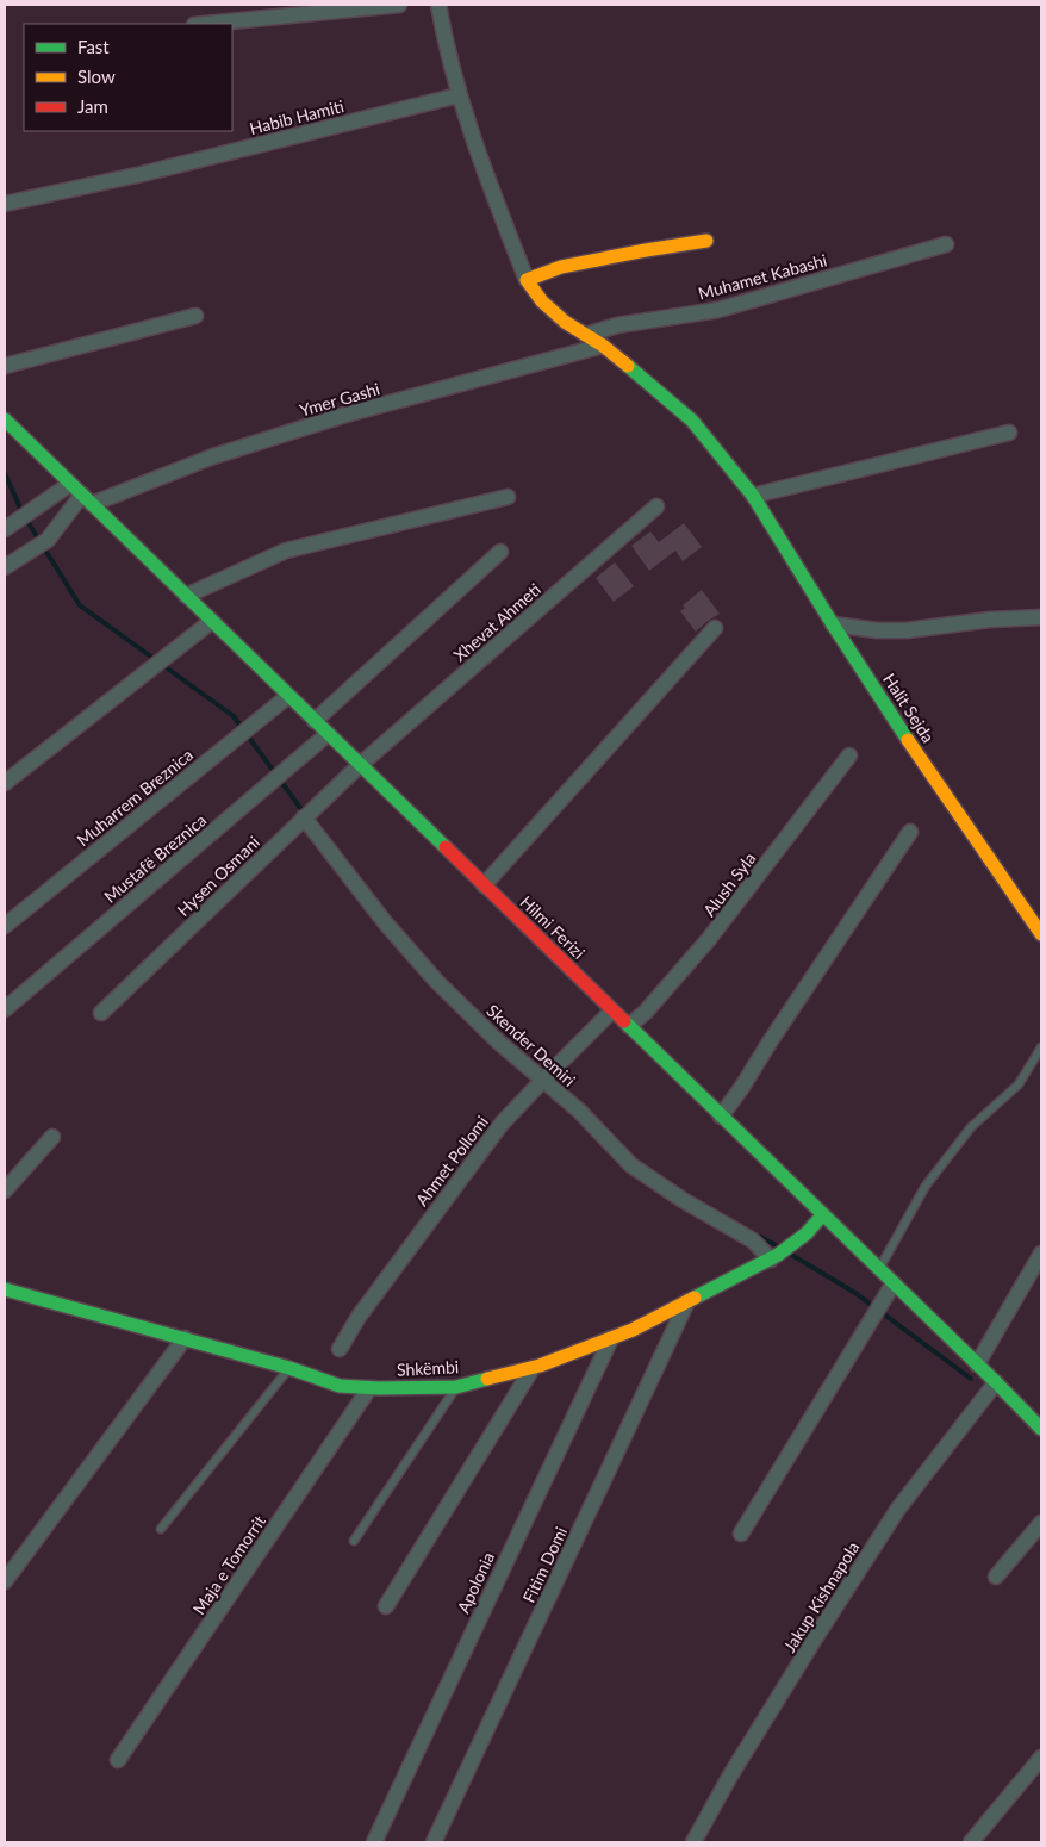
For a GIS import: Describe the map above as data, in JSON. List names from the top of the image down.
{
  "streets": {
    "street": [
      "Habib Hamiti",
      "Muhamet Kabashi",
      "Ymer Gashi",
      "Xhevat Ahmeti",
      "Halit Sejda",
      "Muharrem Breznica",
      "Mustafë Breznica",
      "Hysen Osmani",
      "Alush Syla",
      "Hilmi Ferizi",
      "Skender Demiri",
      "Ahmet Pollomi",
      "Shkëmbi",
      "Maja e Tomorrit",
      "Fitim Domi",
      "Apolonia",
      "Jakup Kishnapola"
    ]
  },
  "crossings": [
    ["Ymer Gashi", "Halit Sejda"],
    ["Ymer Gashi", "Hilmi Ferizi"],
    ["Xhevat Ahmeti", "Hysen Osmani"],
    ["Xhevat Ahmeti", "Hilmi Ferizi"],
    ["Muharrem Breznica", "Hilmi Ferizi"],
    ["Mustafë Breznica", "Hilmi Ferizi"],
    ["Hysen Osmani", "Hilmi Ferizi"],
    ["Hysen Osmani", "Skender Demiri"],
    ["Alush Syla", "Hilmi Ferizi"],
    ["Hilmi Ferizi", "Ahmet Pollomi"],
    ["Hilmi Ferizi", "Shkëmbi"],
    ["Hilmi Ferizi", "Jakup Kishnapola"],
    ["Skender Demiri", "Ahmet Pollomi"],
    ["Skender Demiri", "Shkëmbi"],
    ["Shkëmbi", "Maja e Tomorrit"],
    ["Shkëmbi", "Fitim Domi"],
    ["Shkëmbi", "Apolonia"]
  ],
  "legend": ["Fast", "Slow", "Jam"]
}
